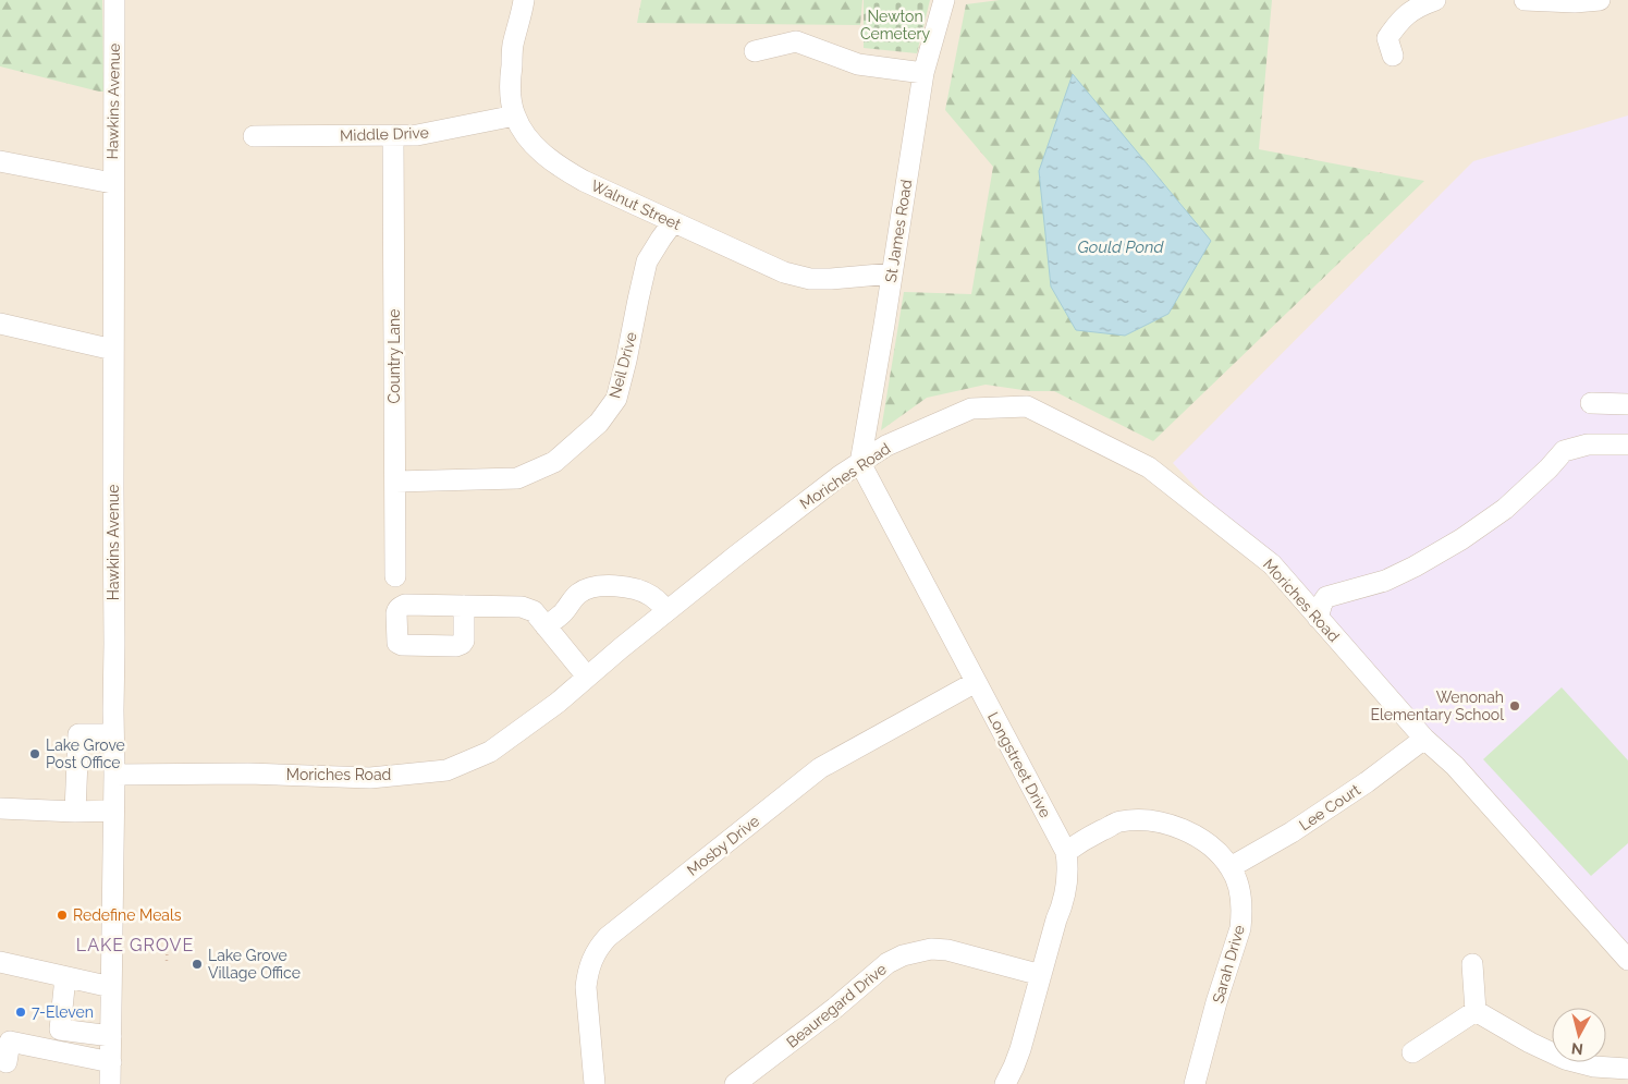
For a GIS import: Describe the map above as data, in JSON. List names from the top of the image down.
{
  "streets": {
    "street": [
      "Hawkins Avenue",
      "Middle Drive",
      "Walnut Street",
      "St James Road",
      "Country Lane",
      "Neil Drive",
      "Moriches Road",
      "Longstreet Drive",
      "Lee Court",
      "Mosby Drive",
      "Sarah Drive",
      "Beauregard Drive"
    ]
  },
  "crossings": [
    ["Hawkins Avenue", "Moriches Road"],
    ["Middle Drive", "Walnut Street"],
    ["Middle Drive", "Country Lane"],
    ["Walnut Street", "St James Road"],
    ["Walnut Street", "Neil Drive"],
    ["St James Road", "Moriches Road"],
    ["St James Road", "Longstreet Drive"],
    ["Country Lane", "Neil Drive"],
    ["Moriches Road", "Longstreet Drive"],
    ["Moriches Road", "Lee Court"],
    ["Longstreet Drive", "Mosby Drive"],
    ["Longstreet Drive", "Sarah Drive"],
    ["Longstreet Drive", "Beauregard Drive"],
    ["Lee Court", "Sarah Drive"]
  ],
  "districts": ["LAKE GROVE"],
  "water": ["Gould Pond"],
  "parks": ["Newton Cemetery"],
  "places": [
    "Wenonah Elementary School",
    "Lake Grove Post Office",
    "Redefine Meals",
    "Lake Grove Village Office",
    "7-Eleven"
  ],
  "north": "bottom"
}
